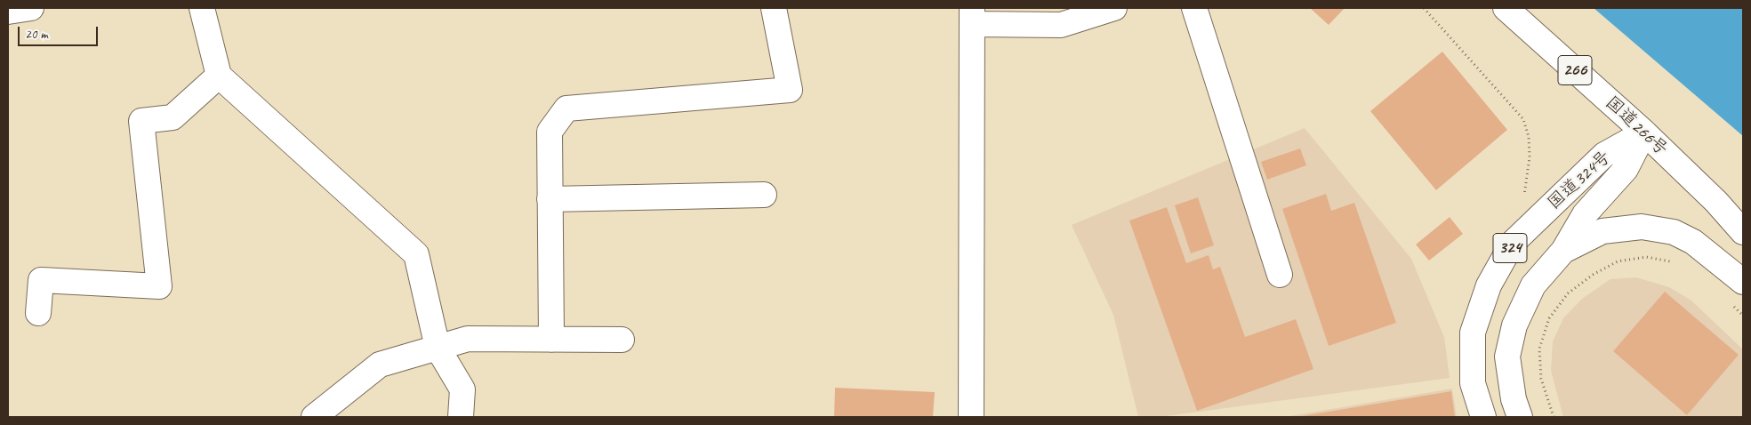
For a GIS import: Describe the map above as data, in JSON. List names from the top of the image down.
{
  "streets": {
    "main road": [
      "266",
      "国道266号",
      "国道324号",
      "324"
    ]
  },
  "crossings": [
    ["国道266号", "国道324号"]
  ],
  "scale_bar": "20 m"
}
